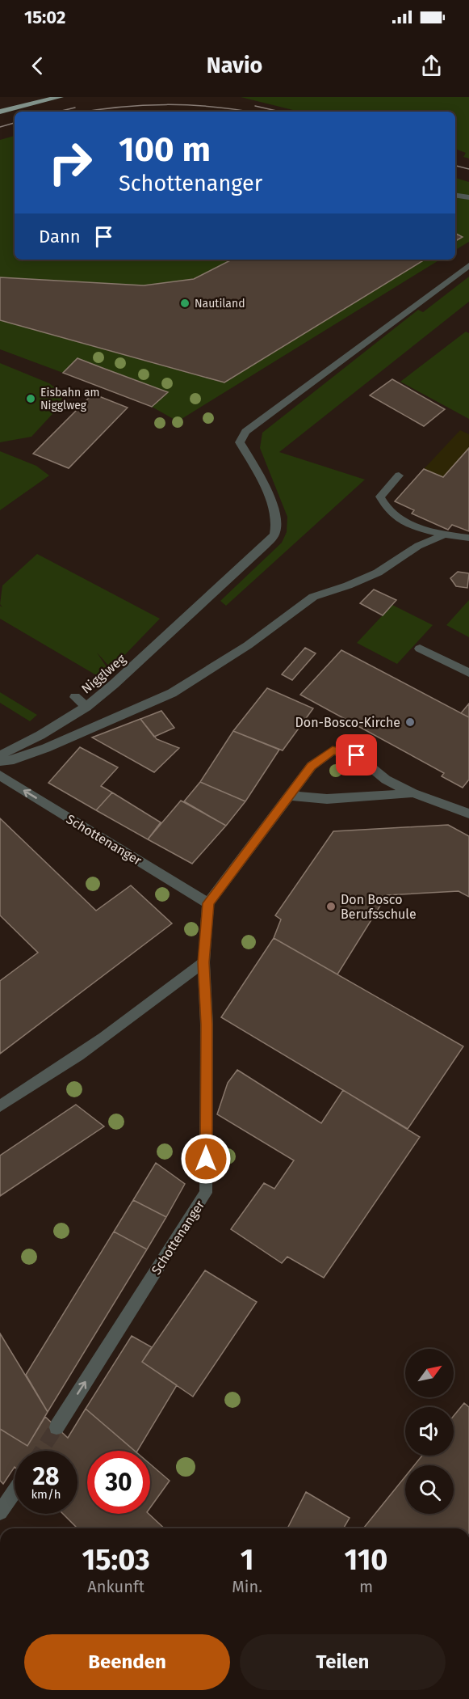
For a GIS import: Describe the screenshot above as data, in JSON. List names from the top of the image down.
{
  "streets": {
    "street": ["Nigglweg", "Schottenanger"]
  },
  "places": [
    "Nautiland",
    "Eisbahn am Nigglweg",
    "Don-Bosco-Kirche",
    "Don Bosco Berufsschule"
  ],
  "north": "top right",
  "page": {
    "status": "15:02",
    "header": "Navio",
    "turn": ["100 m", "Schottenanger"],
    "then": "Dann",
    "speed": "28 km/h",
    "limit": "30",
    "eta": [
      "15:03",
      "Ankunft",
      "1",
      "Min.",
      "110",
      "m"
    ],
    "buttons": ["Beenden", "Teilen"]
  }
}
